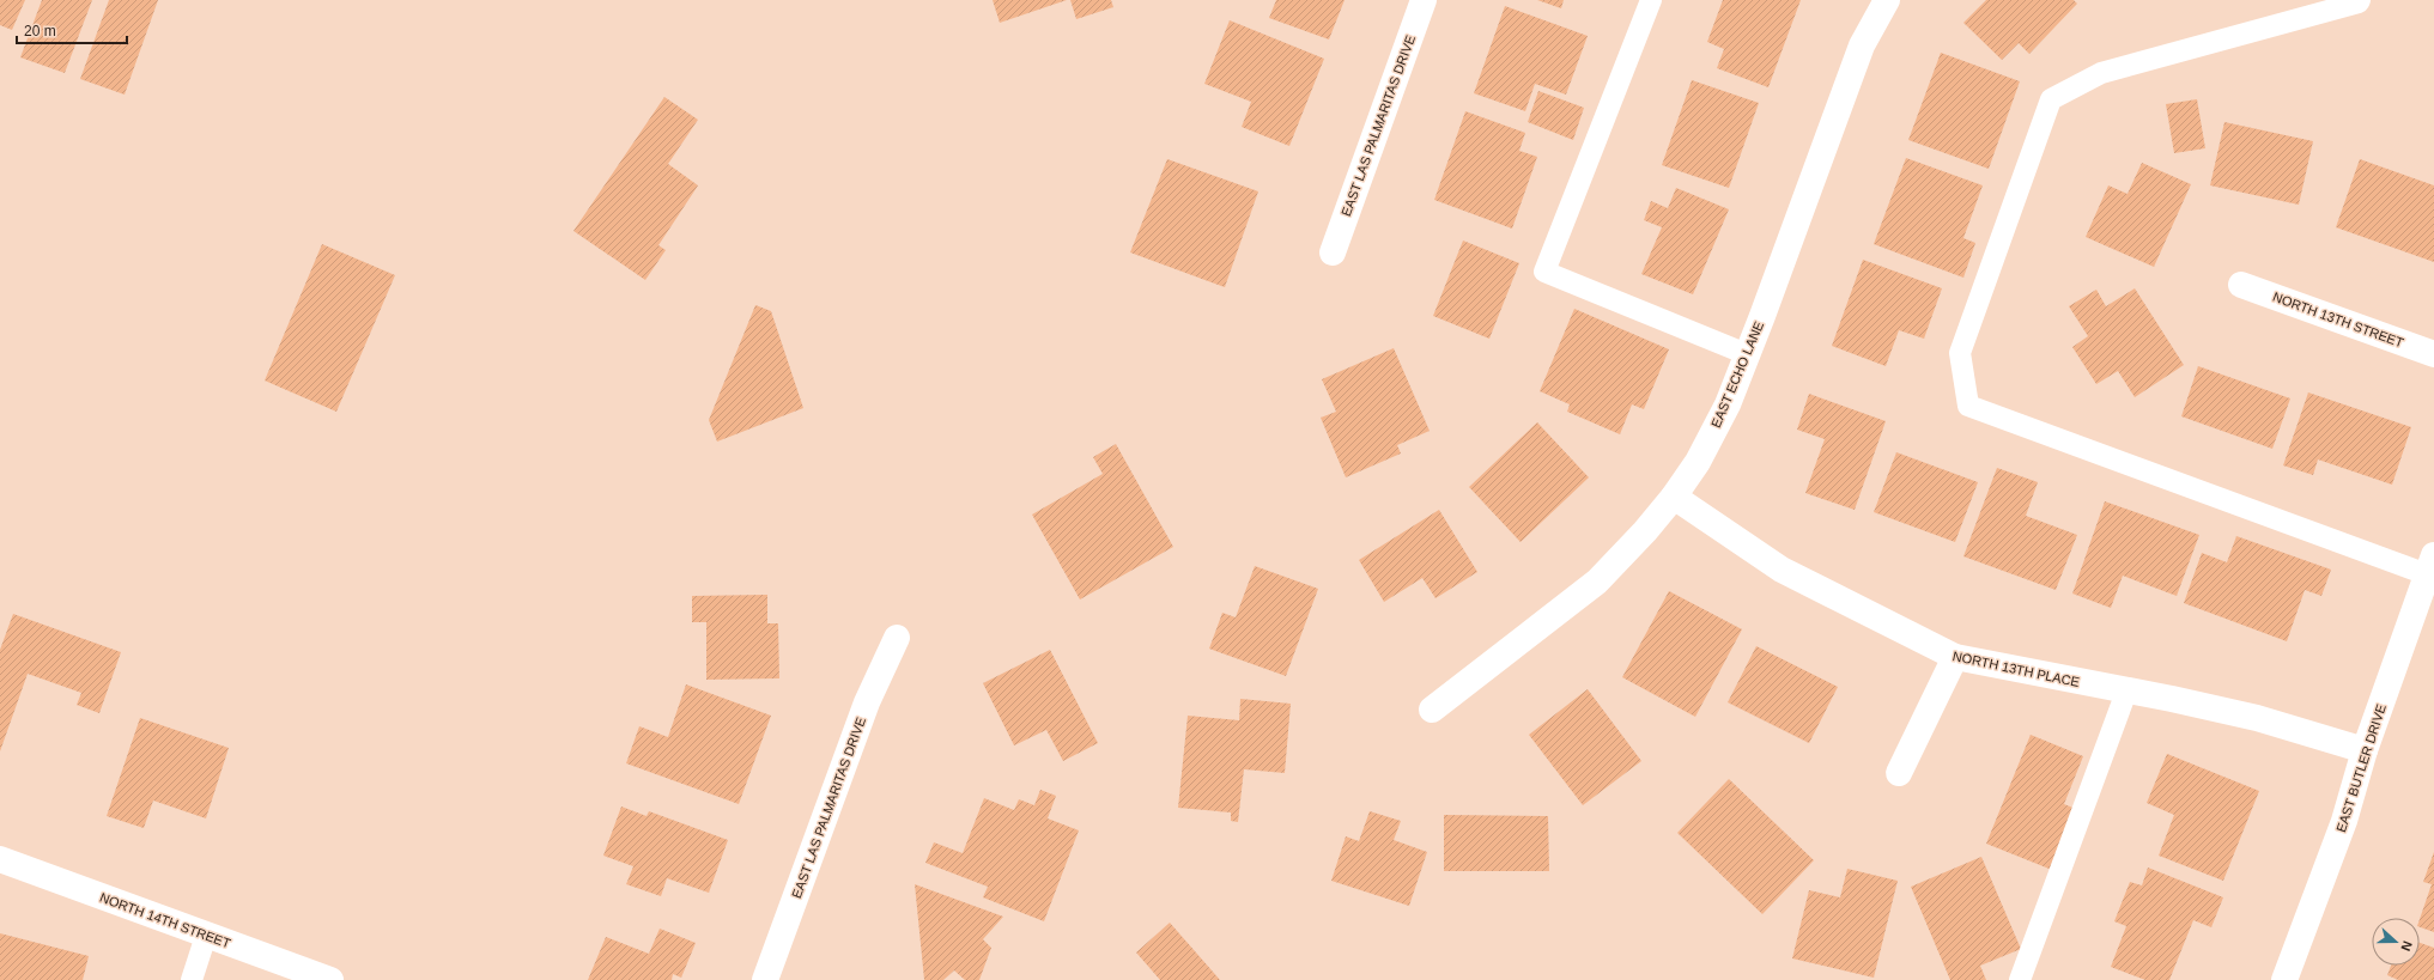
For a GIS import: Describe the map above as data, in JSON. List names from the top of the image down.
{
  "streets": {
    "street": [
      "EAST LAS PALMARITAS DRIVE",
      "NORTH 13TH STREET",
      "EAST ECHO LANE",
      "NORTH 13TH PLACE",
      "EAST BUTLER DRIVE",
      "NORTH 14TH STREET"
    ]
  },
  "crossings": [
    ["EAST ECHO LANE", "NORTH 13TH PLACE"],
    ["NORTH 13TH PLACE", "EAST BUTLER DRIVE"]
  ],
  "scale_bar": "20 m",
  "north": "right"
}
